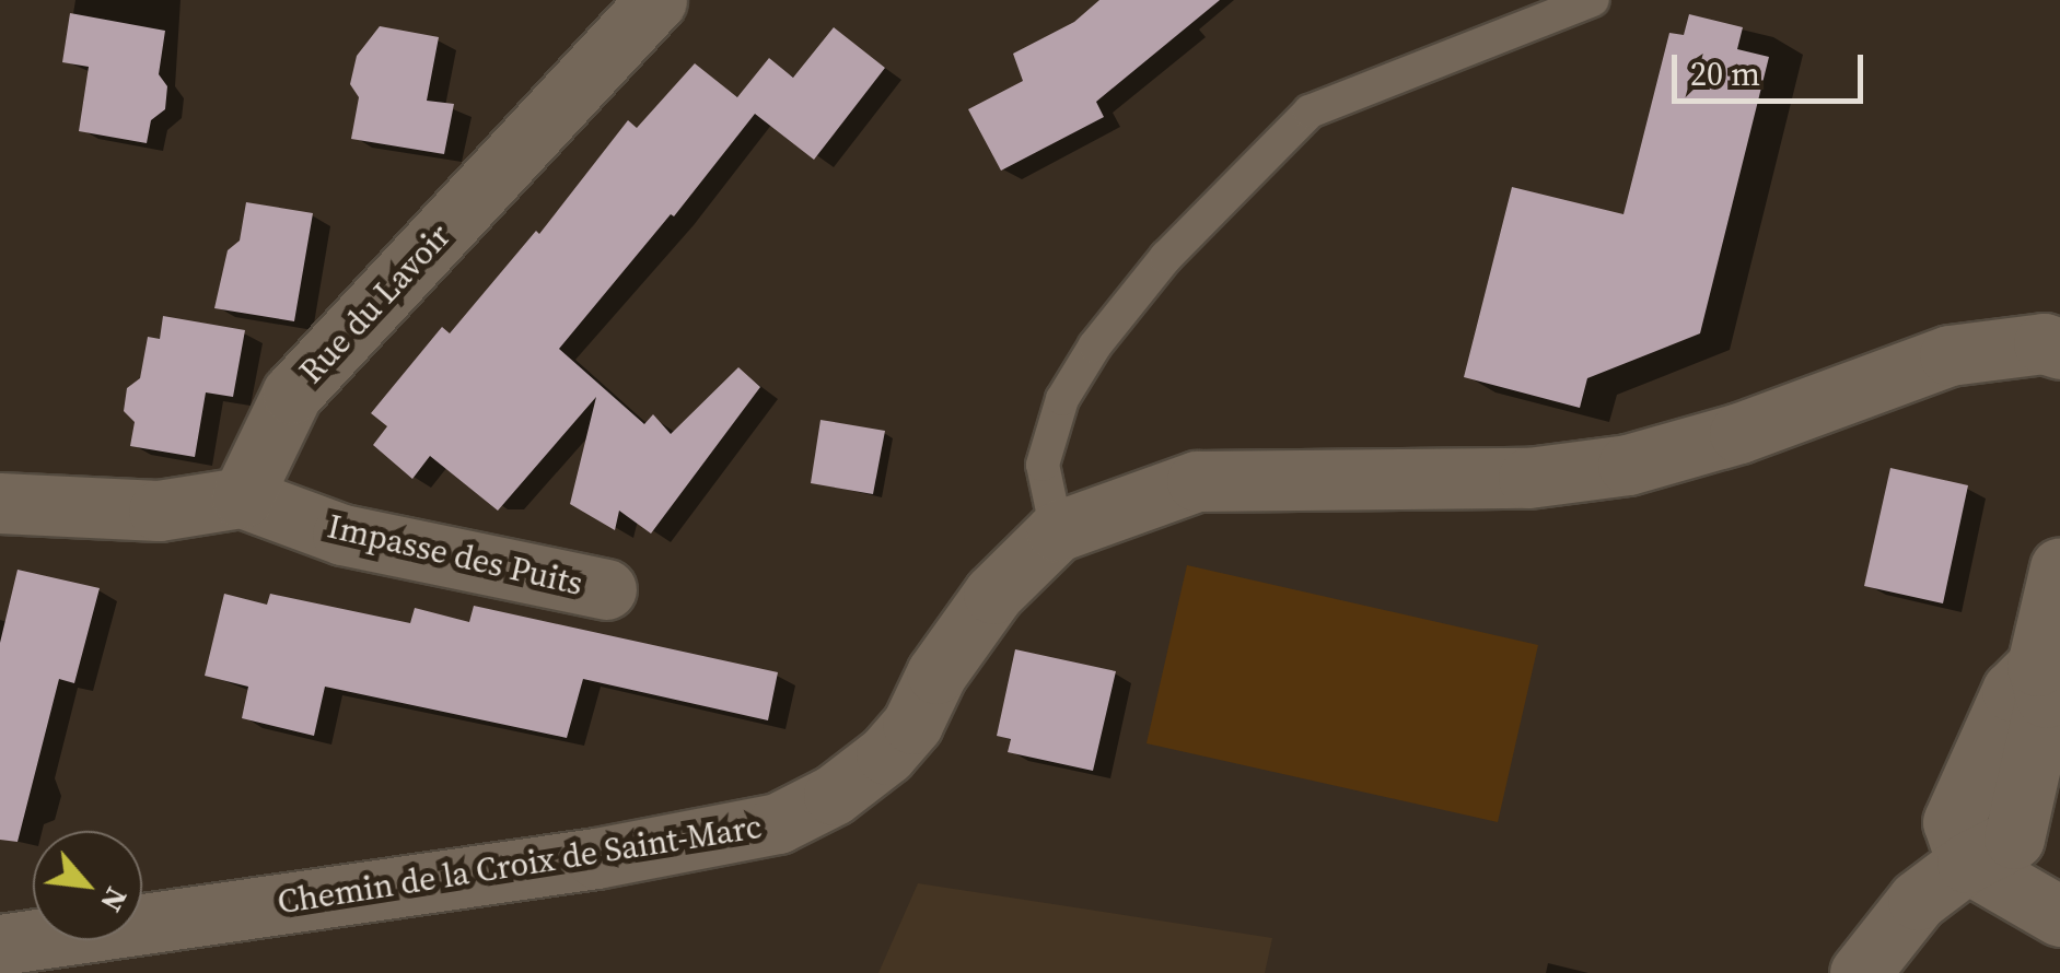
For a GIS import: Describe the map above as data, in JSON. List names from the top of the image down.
{
  "streets": {
    "street": ["Rue du Lavoir", "Impasse des Puits", "Chemin de la Croix de Saint-Marc"]
  },
  "crossings": [
    ["Rue du Lavoir", "Impasse des Puits"]
  ],
  "scale_bar": "20 m",
  "north": "bottom right"
}
